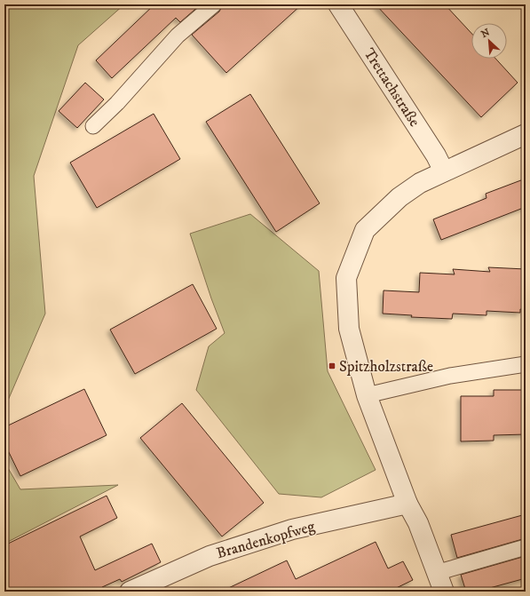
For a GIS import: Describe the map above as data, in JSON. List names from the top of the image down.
{
  "streets": {
    "street": ["Trettachstraße", "Brandenkopfweg"]
  },
  "places": {
    "transit": ["Spitzholzstraße"]
  },
  "north": "top left"
}
